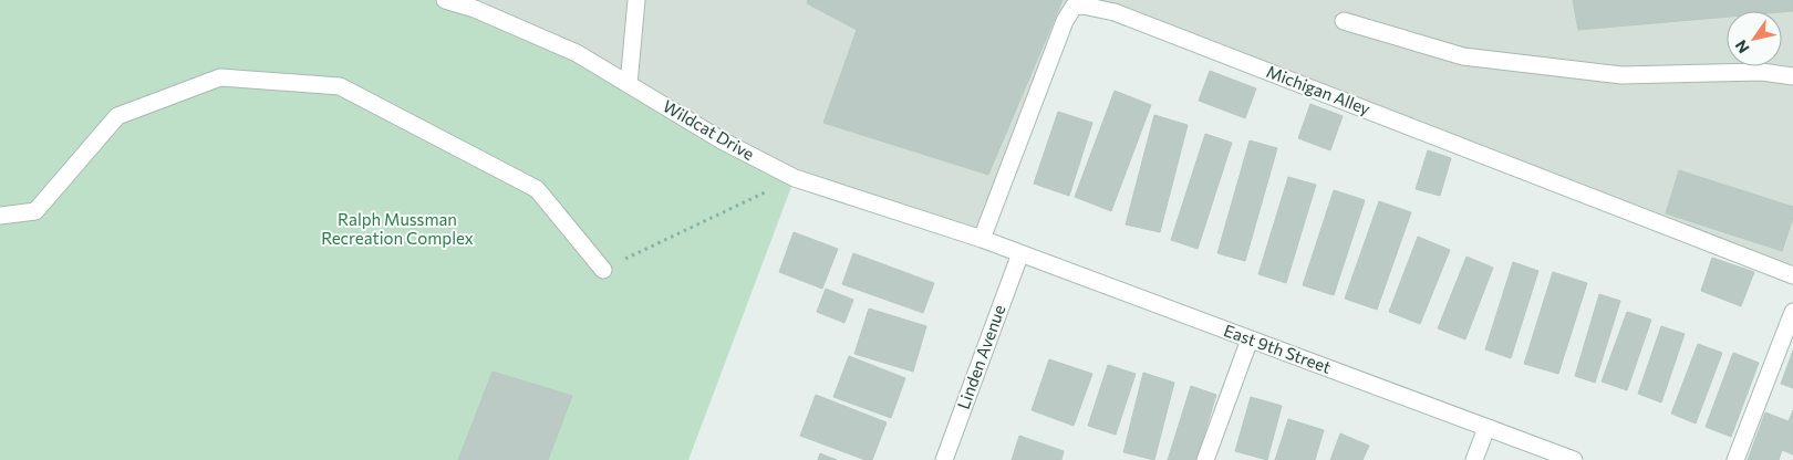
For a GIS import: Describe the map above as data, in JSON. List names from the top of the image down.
{
  "streets": {
    "street": [
      "Michigan Alley",
      "Wildcat Drive",
      "East 9th Street",
      "Linden Avenue"
    ]
  },
  "crossings": [
    ["Michigan Alley", "Wildcat Drive"],
    ["Michigan Alley", "East 9th Street"],
    ["Wildcat Drive", "East 9th Street"],
    ["East 9th Street", "Linden Avenue"]
  ],
  "parks": ["Ralph Mussman Recreation Complex"],
  "north": "bottom left"
}
